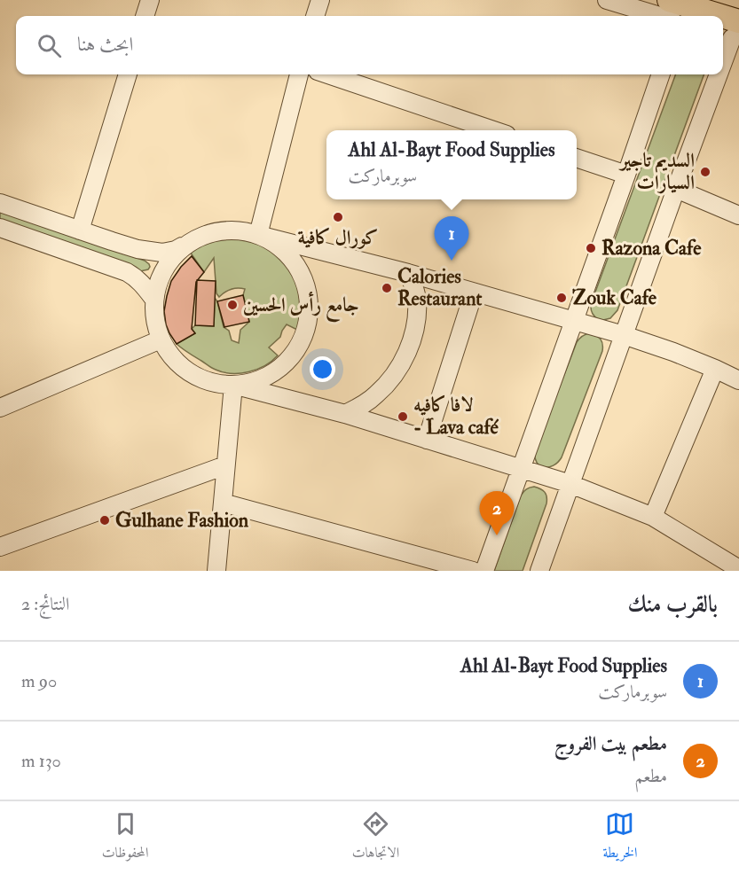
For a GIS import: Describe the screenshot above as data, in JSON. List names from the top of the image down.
{
  "places": [
    "السديم تاجير السيارات",
    "كورال كافية",
    "Razona Cafe",
    "Calories Restaurant",
    "Zouk Cafe",
    "جامع رأس الحسين",
    "لافا كافيه - Lava café",
    "Gulhane Fashion"
  ],
  "page": {
    "search": "ابحث هنا",
    "popup": ["Ahl Al-Bayt Food Supplies", "سوبرماركت"],
    "pins": ["1", "2"],
    "heading": ["بالقرب منك", "النتائج: 2"],
    "list": [
      {
        "mark": "1",
        "name": "Ahl Al-Bayt Food Supplies",
        "note": "سوبرماركت",
        "value": "90 m"
      },
      {
        "mark": "2",
        "name": "مطعم بيت الفروج",
        "note": "مطعم",
        "value": "130 m"
      }
    ],
    "nav": ["الخريطة", "الاتجاهات", "المحفوظات"]
  }
}
